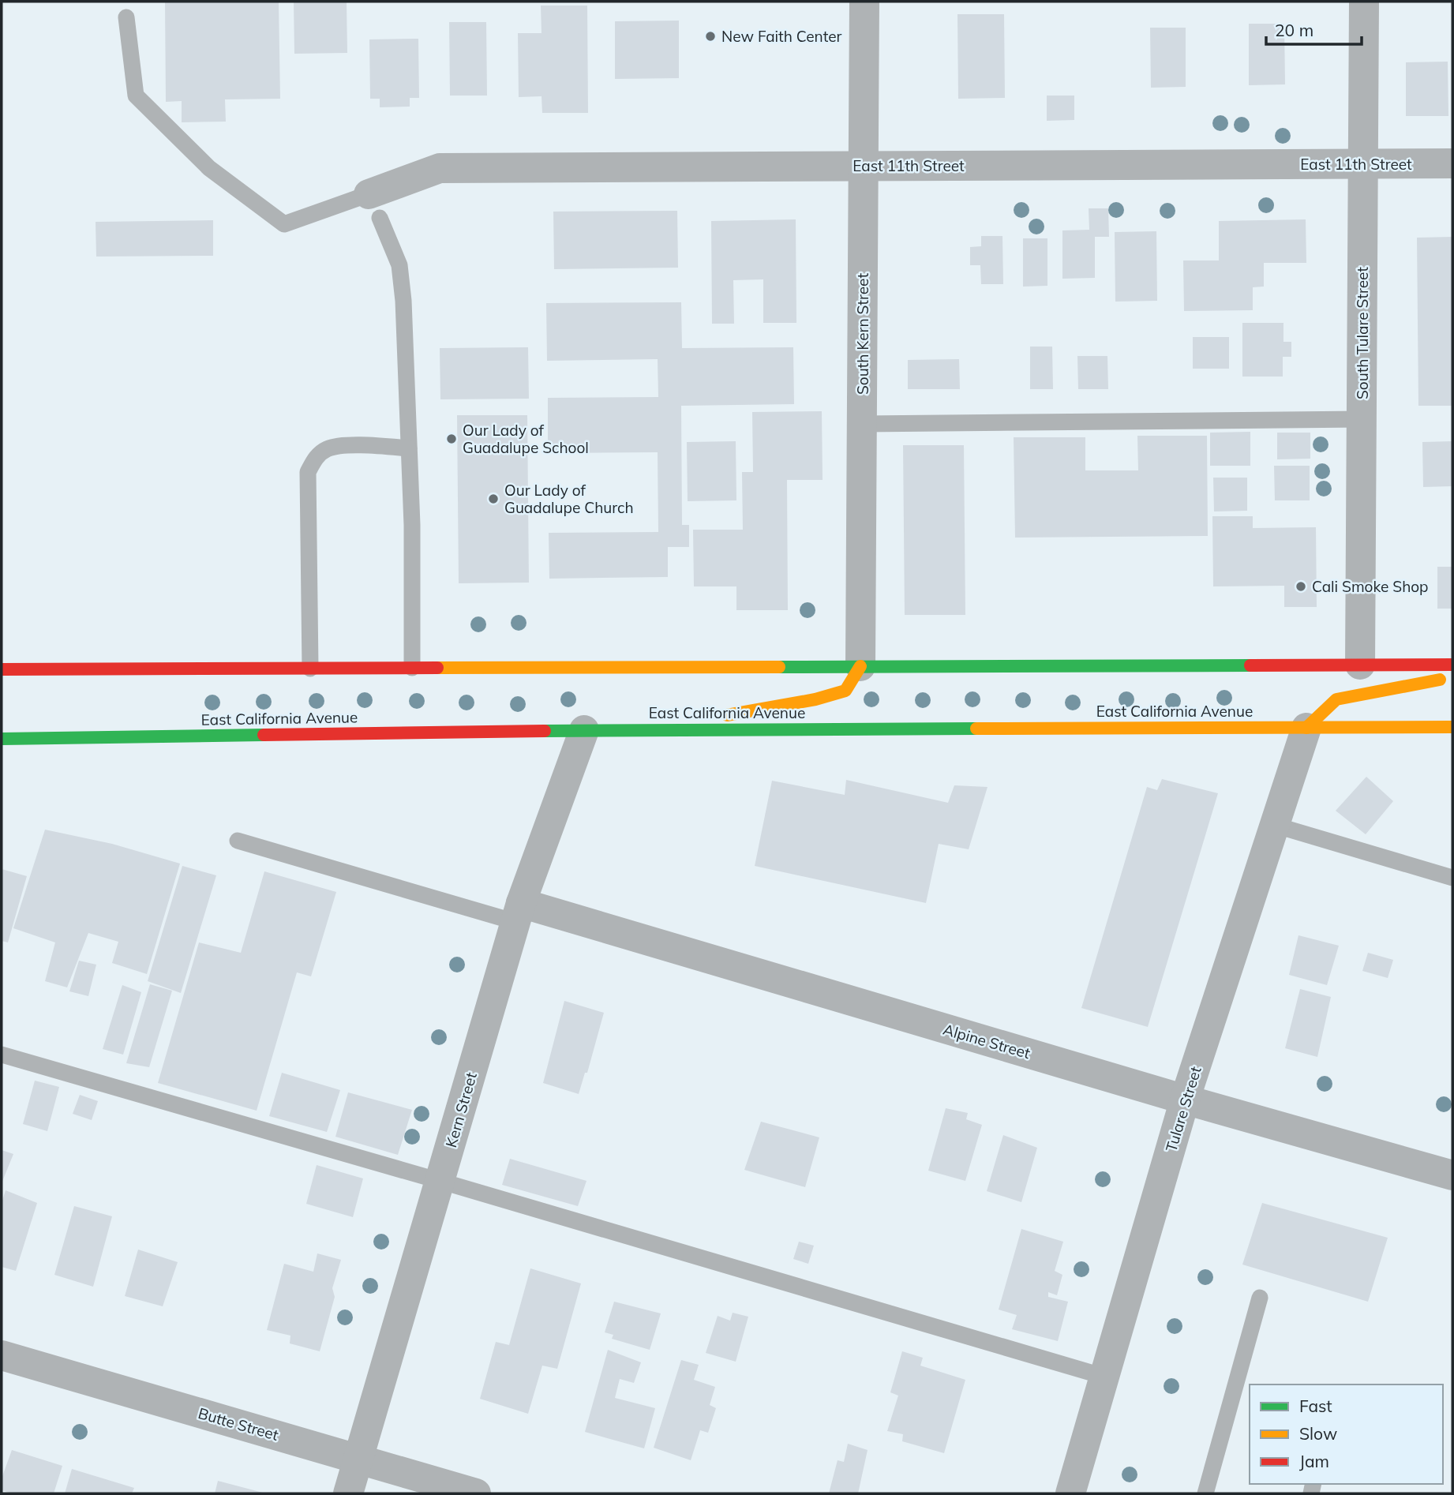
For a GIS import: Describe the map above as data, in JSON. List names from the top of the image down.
{
  "streets": {
    "main road": ["East California Avenue"],
    "street": [
      "East 11th Street",
      "South Tulare Street",
      "South Kern Street",
      "Alpine Street",
      "Tulare Street",
      "Kern Street",
      "Butte Street"
    ]
  },
  "crossings": [
    ["East 11th Street", "South Tulare Street"],
    ["East 11th Street", "South Kern Street"],
    ["East California Avenue", "Tulare Street"],
    ["East California Avenue", "Kern Street"],
    ["Alpine Street", "Tulare Street"],
    ["Alpine Street", "Kern Street"],
    ["Kern Street", "Butte Street"]
  ],
  "places": [
    "New Faith Center",
    "Our Lady of Guadalupe School",
    "Our Lady of Guadalupe Church",
    "Cali Smoke Shop"
  ],
  "legend": ["Fast", "Slow", "Jam"],
  "scale_bar": "20 m"
}
